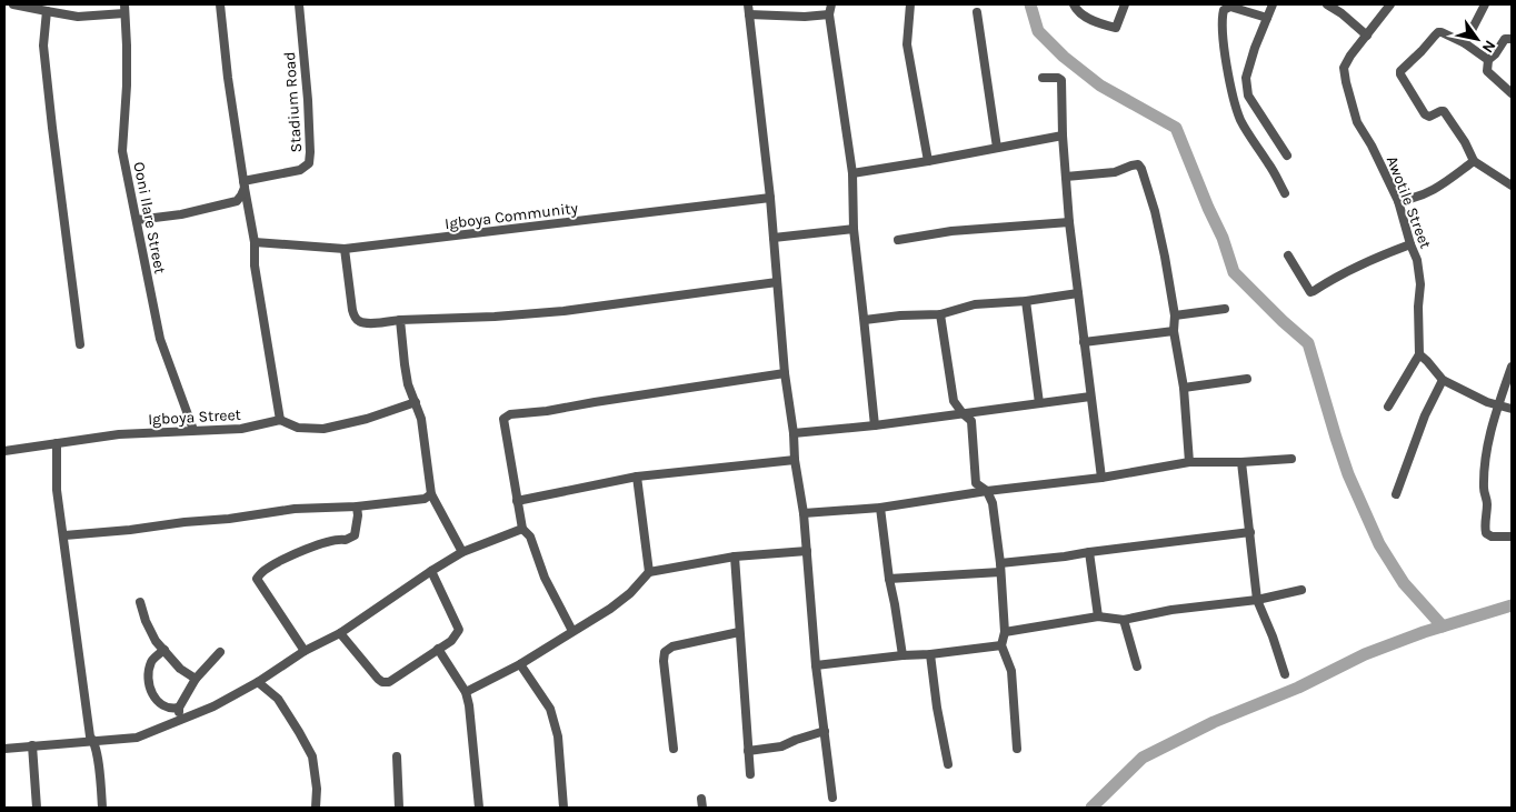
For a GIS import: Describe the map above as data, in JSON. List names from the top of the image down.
{
  "streets": {
    "street": [
      "Stadium Road",
      "Awotile Street",
      "Igboya Community",
      "Ooni Ilare Street",
      "Igboya Street"
    ]
  },
  "crossings": [
    ["Ooni Ilare Street", "Igboya Street"]
  ],
  "north": "bottom right"
}
